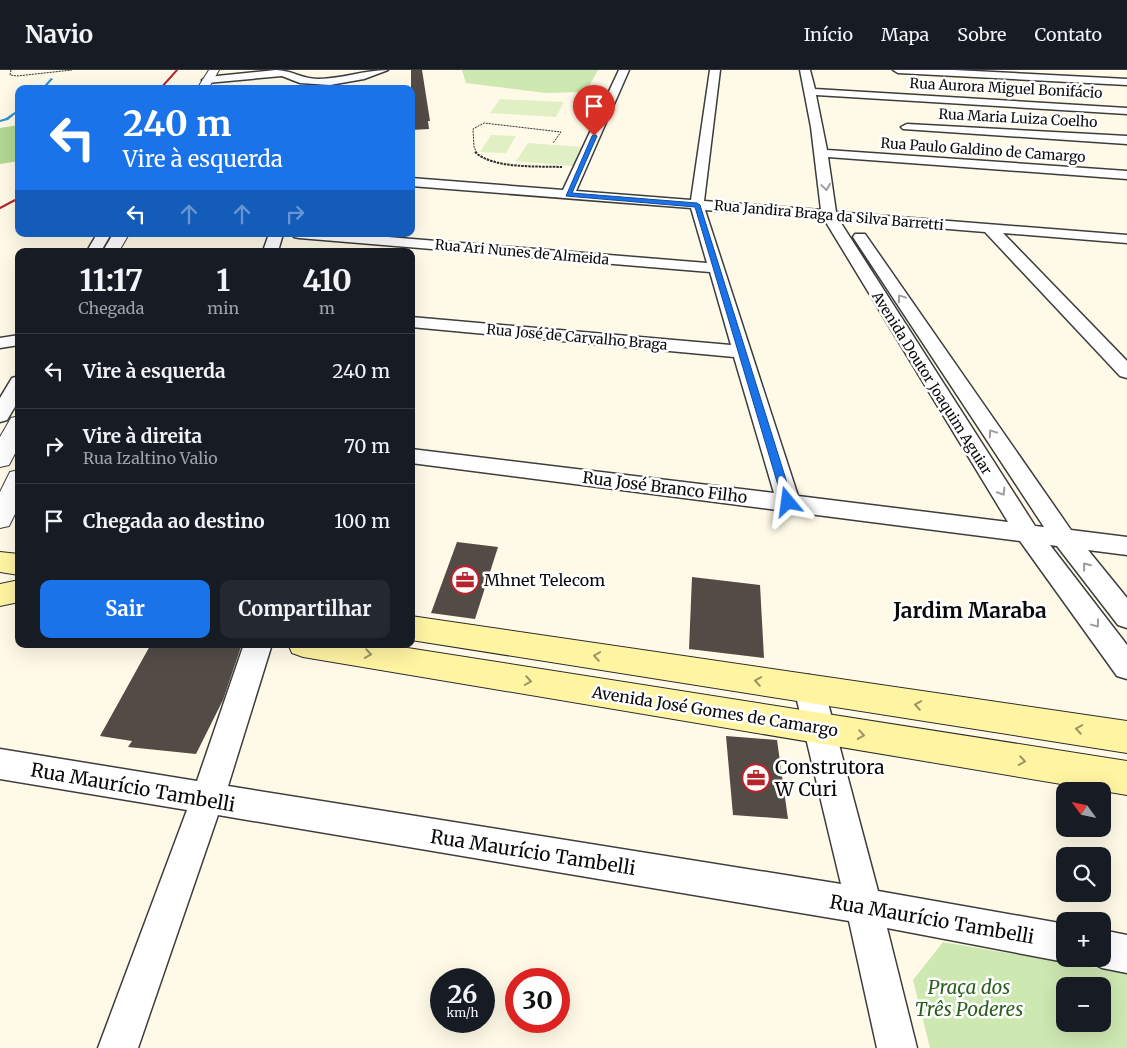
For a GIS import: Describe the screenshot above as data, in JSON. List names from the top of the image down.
{
  "streets": {
    "main road": ["Avenida José Gomes de Camargo"],
    "street": [
      "Rua Aurora Miguel Bonifácio",
      "Rua Maria Luiza Coelho",
      "Rua Paulo Galdino de Camargo",
      "Rua Jandira Braga da Silva Barretti",
      "Rua Ari Nunes de Almeida",
      "Rua José de Carvalho Braga",
      "Avenida Doutor Joaquim Aguiar",
      "Rua José Branco Filho",
      "Rua Maurício Tambelli"
    ]
  },
  "crossings": [
    ["Rua Aurora Miguel Bonifácio", "Avenida Doutor Joaquim Aguiar"],
    ["Rua Paulo Galdino de Camargo", "Avenida Doutor Joaquim Aguiar"],
    ["Rua Jandira Braga da Silva Barretti", "Avenida Doutor Joaquim Aguiar"],
    ["Avenida Doutor Joaquim Aguiar", "Rua José Branco Filho"]
  ],
  "districts": ["Jardim Maraba"],
  "parks": ["Praça dos Três Poderes"],
  "places": {
    "office": ["Mhnet Telecom", "Construtora W Curi"]
  },
  "north": "top left",
  "page": {
    "header": "Navio",
    "nav": [
      "Início",
      "Mapa",
      "Sobre",
      "Contato"
    ],
    "turn": ["240 m", "Vire à esquerda"],
    "eta": [
      "11:17",
      "Chegada",
      "1",
      "min",
      "410",
      "m"
    ],
    "list": [
      {
        "name": "Vire à esquerda",
        "value": "240 m"
      },
      {
        "name": "Vire à direita",
        "note": "Rua Izaltino Valio",
        "value": "70 m"
      },
      {
        "name": "Chegada ao destino",
        "value": "100 m"
      }
    ],
    "buttons": ["Sair", "Compartilhar"],
    "map_buttons": ["+", "−"],
    "speed": "26 km/h",
    "limit": "30"
  }
}
